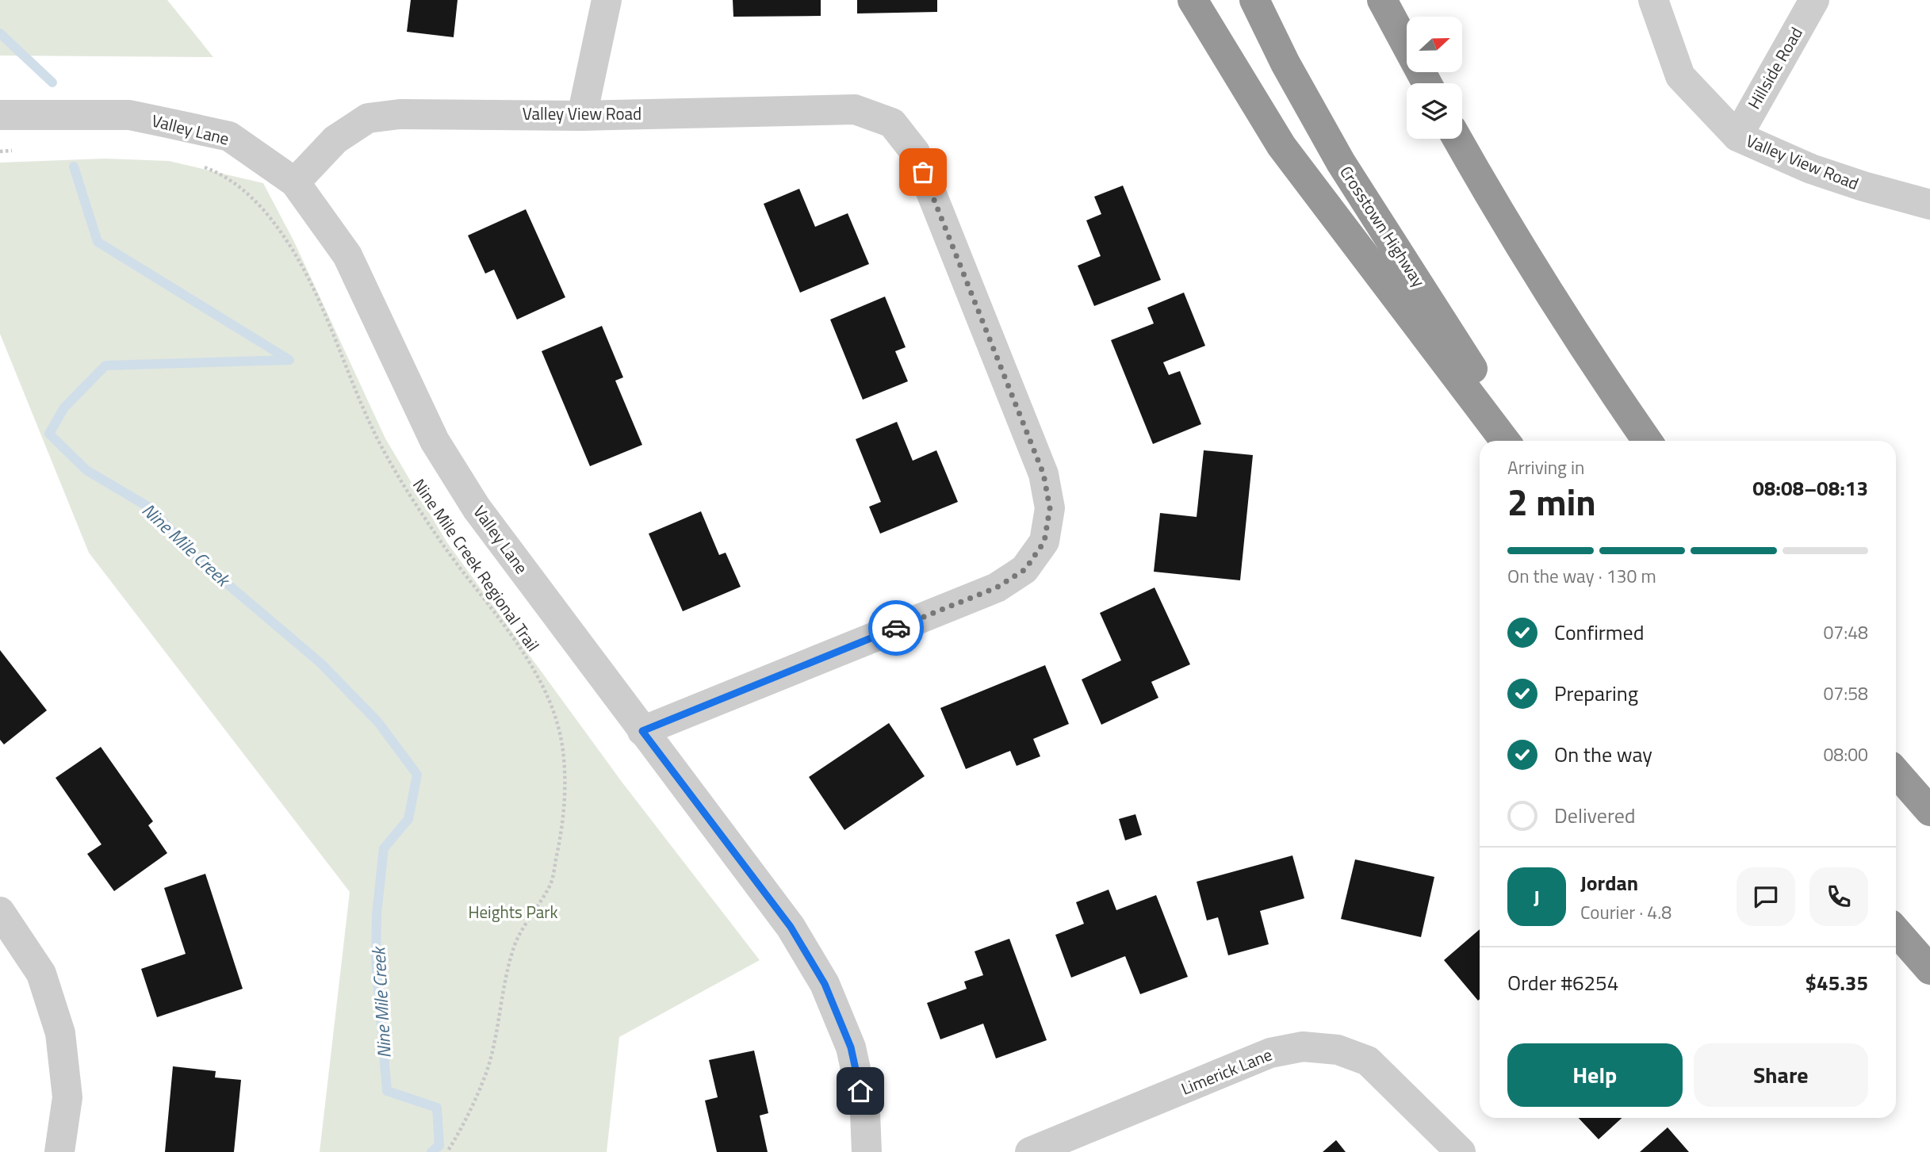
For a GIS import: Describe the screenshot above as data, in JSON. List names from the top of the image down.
{
  "streets": {
    "highway": ["Crosstown Highway"],
    "street": [
      "Hillside Road",
      "Valley View Road",
      "Valley Lane",
      "Limerick Lane"
    ],
    "path": ["Nine Mile Creek Regional Trail"]
  },
  "crossings": [
    ["Hillside Road", "Valley View Road"],
    ["Valley View Road", "Valley Lane"]
  ],
  "water": ["Nine Mile Creek"],
  "parks": ["Heights Park"],
  "north": "right",
  "page": {
    "heading": ["2 min", "Arriving in", "08:08–08:13"],
    "panel": [
      "Jordan",
      "Courier · 4.8",
      "Order #6254",
      "$45.35"
    ],
    "bar": "On the way · 130 m",
    "list": [
      ["Confirmed", "07:48"],
      ["Preparing", "07:58"],
      ["On the way", "08:00"],
      "Delivered"
    ],
    "round": "J",
    "buttons": ["Help", "Share"]
  }
}
